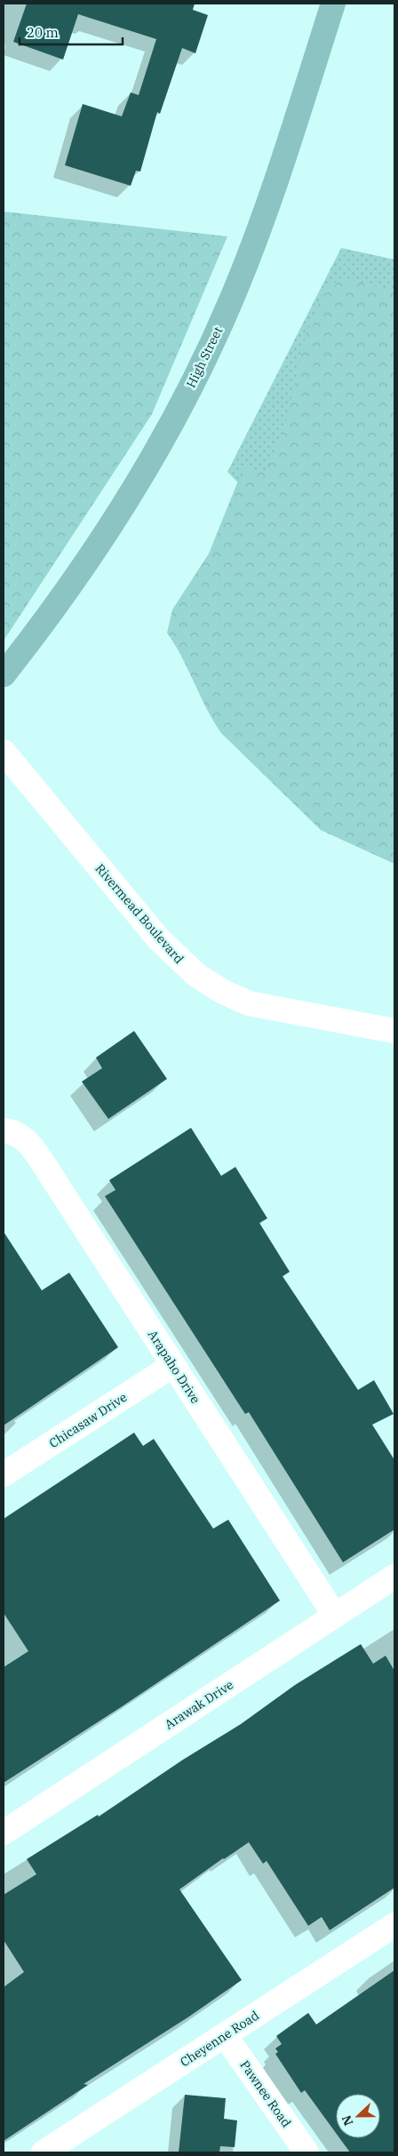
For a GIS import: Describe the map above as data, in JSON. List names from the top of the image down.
{
  "streets": {
    "main road": ["High Street"],
    "street": [
      "Rivermead Boulevard",
      "Arapaho Drive",
      "Chicasaw Drive",
      "Arawak Drive",
      "Cheyenne Road",
      "Pawnee Road"
    ]
  },
  "crossings": [
    ["Arapaho Drive", "Chicasaw Drive"],
    ["Arapaho Drive", "Arawak Drive"],
    ["Cheyenne Road", "Pawnee Road"]
  ],
  "scale_bar": "20 m",
  "north": "left"
}
